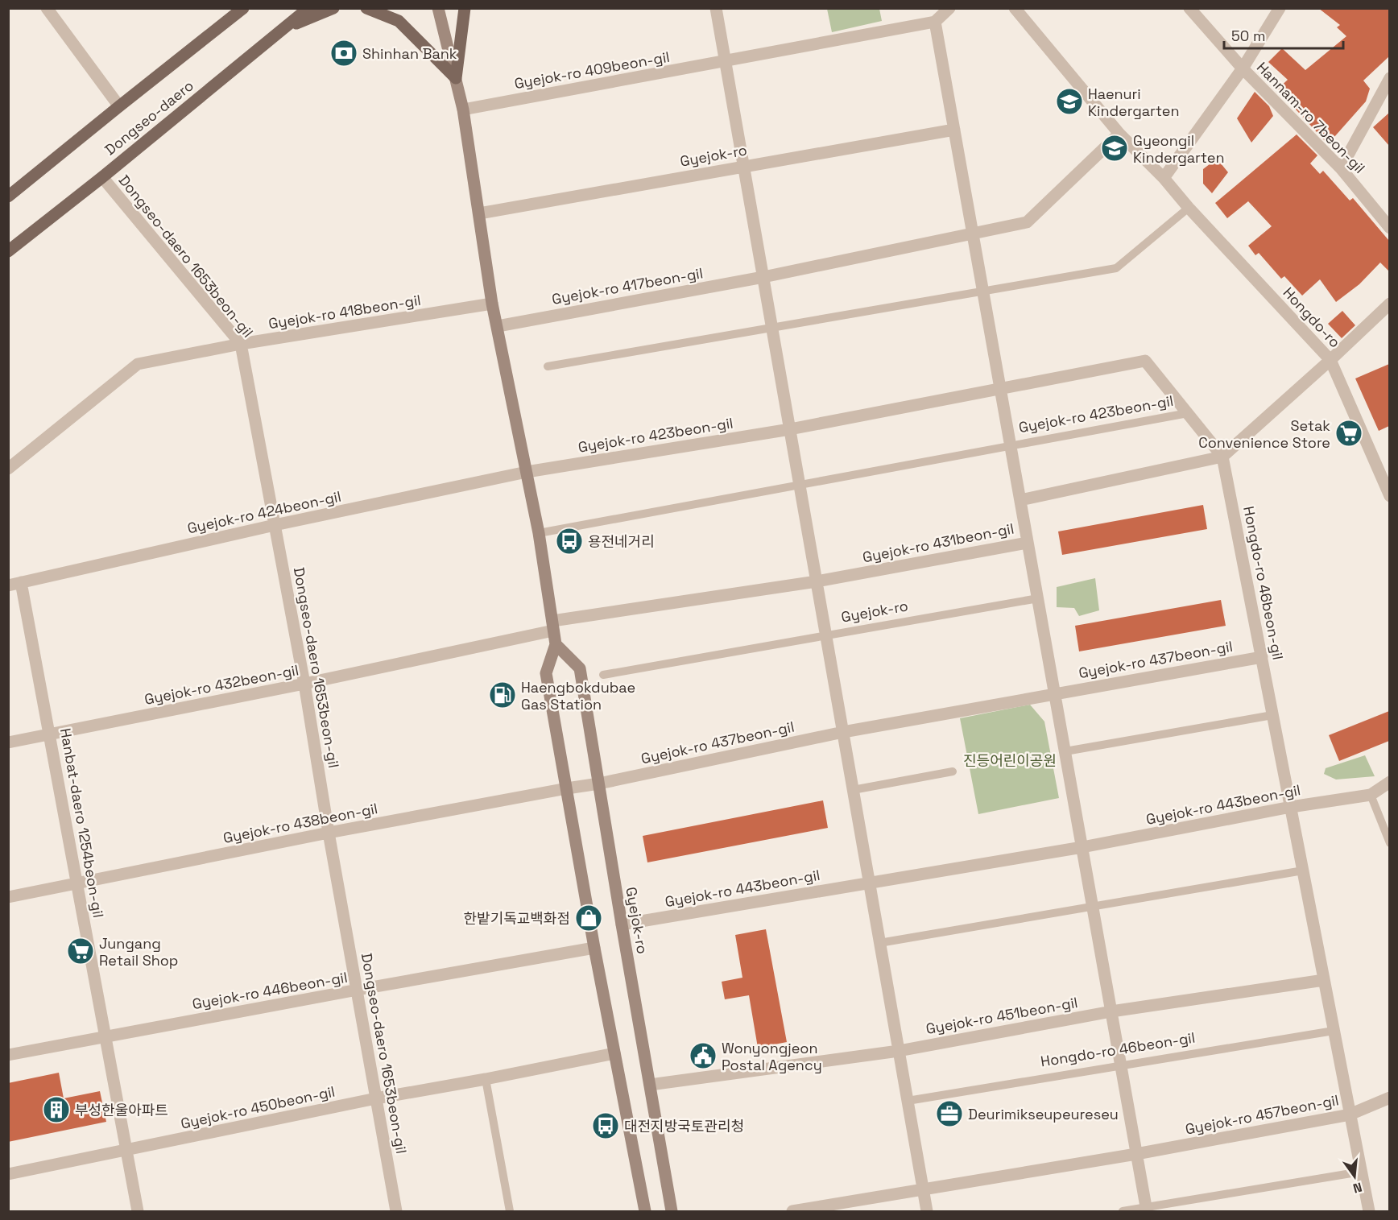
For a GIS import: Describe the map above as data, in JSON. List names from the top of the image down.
{
  "streets": {
    "main road": ["Dongseo-daero", "Gyejok-ro"],
    "street": [
      "Gyejok-ro 409beon-gil",
      "Hannam-ro 7beon-gil",
      "Dongseo-daero 1653beon-gil",
      "Gyejok-ro 417beon-gil",
      "Gyejok-ro 418beon-gil",
      "Hongdo-ro",
      "Gyejok-ro 423beon-gil",
      "Gyejok-ro 424beon-gil",
      "Gyejok-ro 431beon-gil",
      "Hongdo-ro 46beon-gil",
      "Gyejok-ro 437beon-gil",
      "Gyejok-ro 432beon-gil",
      "Gyejok-ro 443beon-gil",
      "Hanbat-daero 1254beon-gil",
      "Gyejok-ro 438beon-gil",
      "Gyejok-ro 446beon-gil",
      "Gyejok-ro 451beon-gil",
      "Gyejok-ro 450beon-gil",
      "Gyejok-ro 457beon-gil"
    ]
  },
  "crossings": [
    ["Dongseo-daero", "Dongseo-daero 1653beon-gil"],
    ["Gyejok-ro", "Gyejok-ro 431beon-gil"],
    ["Gyejok-ro", "Gyejok-ro 437beon-gil"],
    ["Gyejok-ro", "Gyejok-ro 443beon-gil"],
    ["Gyejok-ro", "Gyejok-ro 438beon-gil"],
    ["Gyejok-ro", "Gyejok-ro 451beon-gil"],
    ["Dongseo-daero 1653beon-gil", "Gyejok-ro 418beon-gil"],
    ["Dongseo-daero 1653beon-gil", "Gyejok-ro 424beon-gil"],
    ["Dongseo-daero 1653beon-gil", "Gyejok-ro 432beon-gil"],
    ["Dongseo-daero 1653beon-gil", "Gyejok-ro 438beon-gil"],
    ["Dongseo-daero 1653beon-gil", "Gyejok-ro 446beon-gil"],
    ["Dongseo-daero 1653beon-gil", "Gyejok-ro 450beon-gil"],
    ["Gyejok-ro 417beon-gil", "Hongdo-ro"],
    ["Gyejok-ro 423beon-gil", "Gyejok-ro 424beon-gil"],
    ["Gyejok-ro 423beon-gil", "Gyejok-ro 431beon-gil"],
    ["Gyejok-ro 423beon-gil", "Hongdo-ro 46beon-gil"],
    ["Gyejok-ro 424beon-gil", "Hanbat-daero 1254beon-gil"],
    ["Gyejok-ro 431beon-gil", "Gyejok-ro 437beon-gil"],
    ["Gyejok-ro 431beon-gil", "Gyejok-ro 432beon-gil"],
    ["Hongdo-ro 46beon-gil", "Gyejok-ro 437beon-gil"],
    ["Hongdo-ro 46beon-gil", "Gyejok-ro 443beon-gil"],
    ["Hongdo-ro 46beon-gil", "Gyejok-ro 451beon-gil"],
    ["Hongdo-ro 46beon-gil", "Gyejok-ro 457beon-gil"],
    ["Gyejok-ro 437beon-gil", "Gyejok-ro 438beon-gil"],
    ["Gyejok-ro 432beon-gil", "Hanbat-daero 1254beon-gil"],
    ["Hanbat-daero 1254beon-gil", "Gyejok-ro 438beon-gil"],
    ["Hanbat-daero 1254beon-gil", "Gyejok-ro 446beon-gil"],
    ["Hanbat-daero 1254beon-gil", "Gyejok-ro 450beon-gil"]
  ],
  "parks": ["진등어린이공원"],
  "places": {
    "bank": ["Shinhan Bank"],
    "school or university": ["Haenuri Kindergarten", "Gyeongil Kindergarten"],
    "supermarket": ["Setak Convenience Store", "Jungang Retail Shop"],
    "bus stop": ["용전네거리", "대전지방국토관리청"],
    "fuel station": ["Haengbokdubae Gas Station"],
    "shop": ["한밭기독교백화점"],
    "public building": ["Wonyongjeon Postal Agency"],
    "building": ["부성한울아파트"],
    "office": ["Deurimikseupeureseu"]
  },
  "scale_bar": "50 m",
  "north": "bottom"
}
